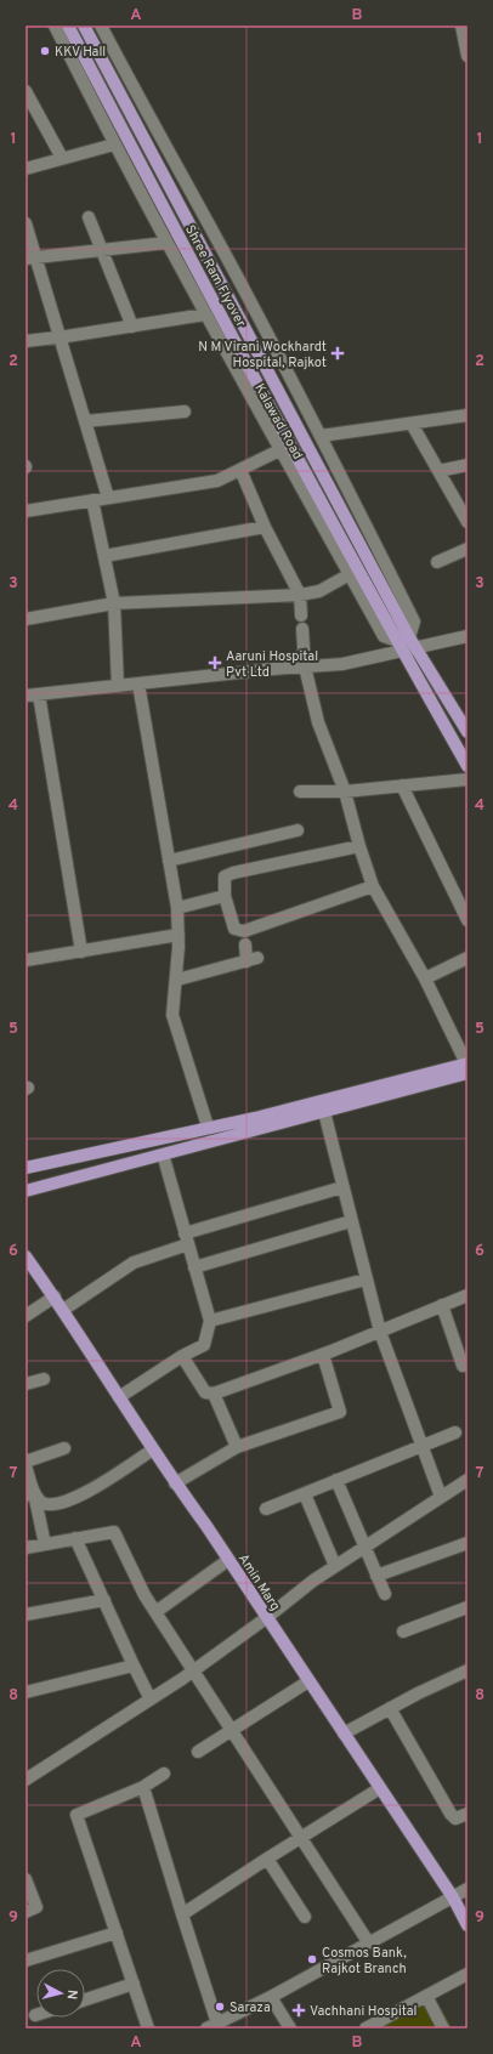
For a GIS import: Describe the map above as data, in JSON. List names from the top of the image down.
{
  "streets": {
    "main road": ["Shree Ram Flyover", "Kalawad Road", "Amin Marg"]
  },
  "crossings": [
    ["Shree Ram Flyover", "Kalawad Road"]
  ],
  "places": {
    "other": ["KKV Hall", "Cosmos Bank, Rajkot Branch", "Saraza"],
    "health": ["N M Virani Wockhardt Hospital, Rajkot", "Aaruni Hospital Pvt Ltd", "Vachhani Hospital"]
  },
  "north": "right",
  "grid": {
    "columns": ["A", "B"],
    "rows": [
      "1",
      "2",
      "3",
      "4",
      "5",
      "6",
      "7",
      "8",
      "9"
    ]
  }
}
